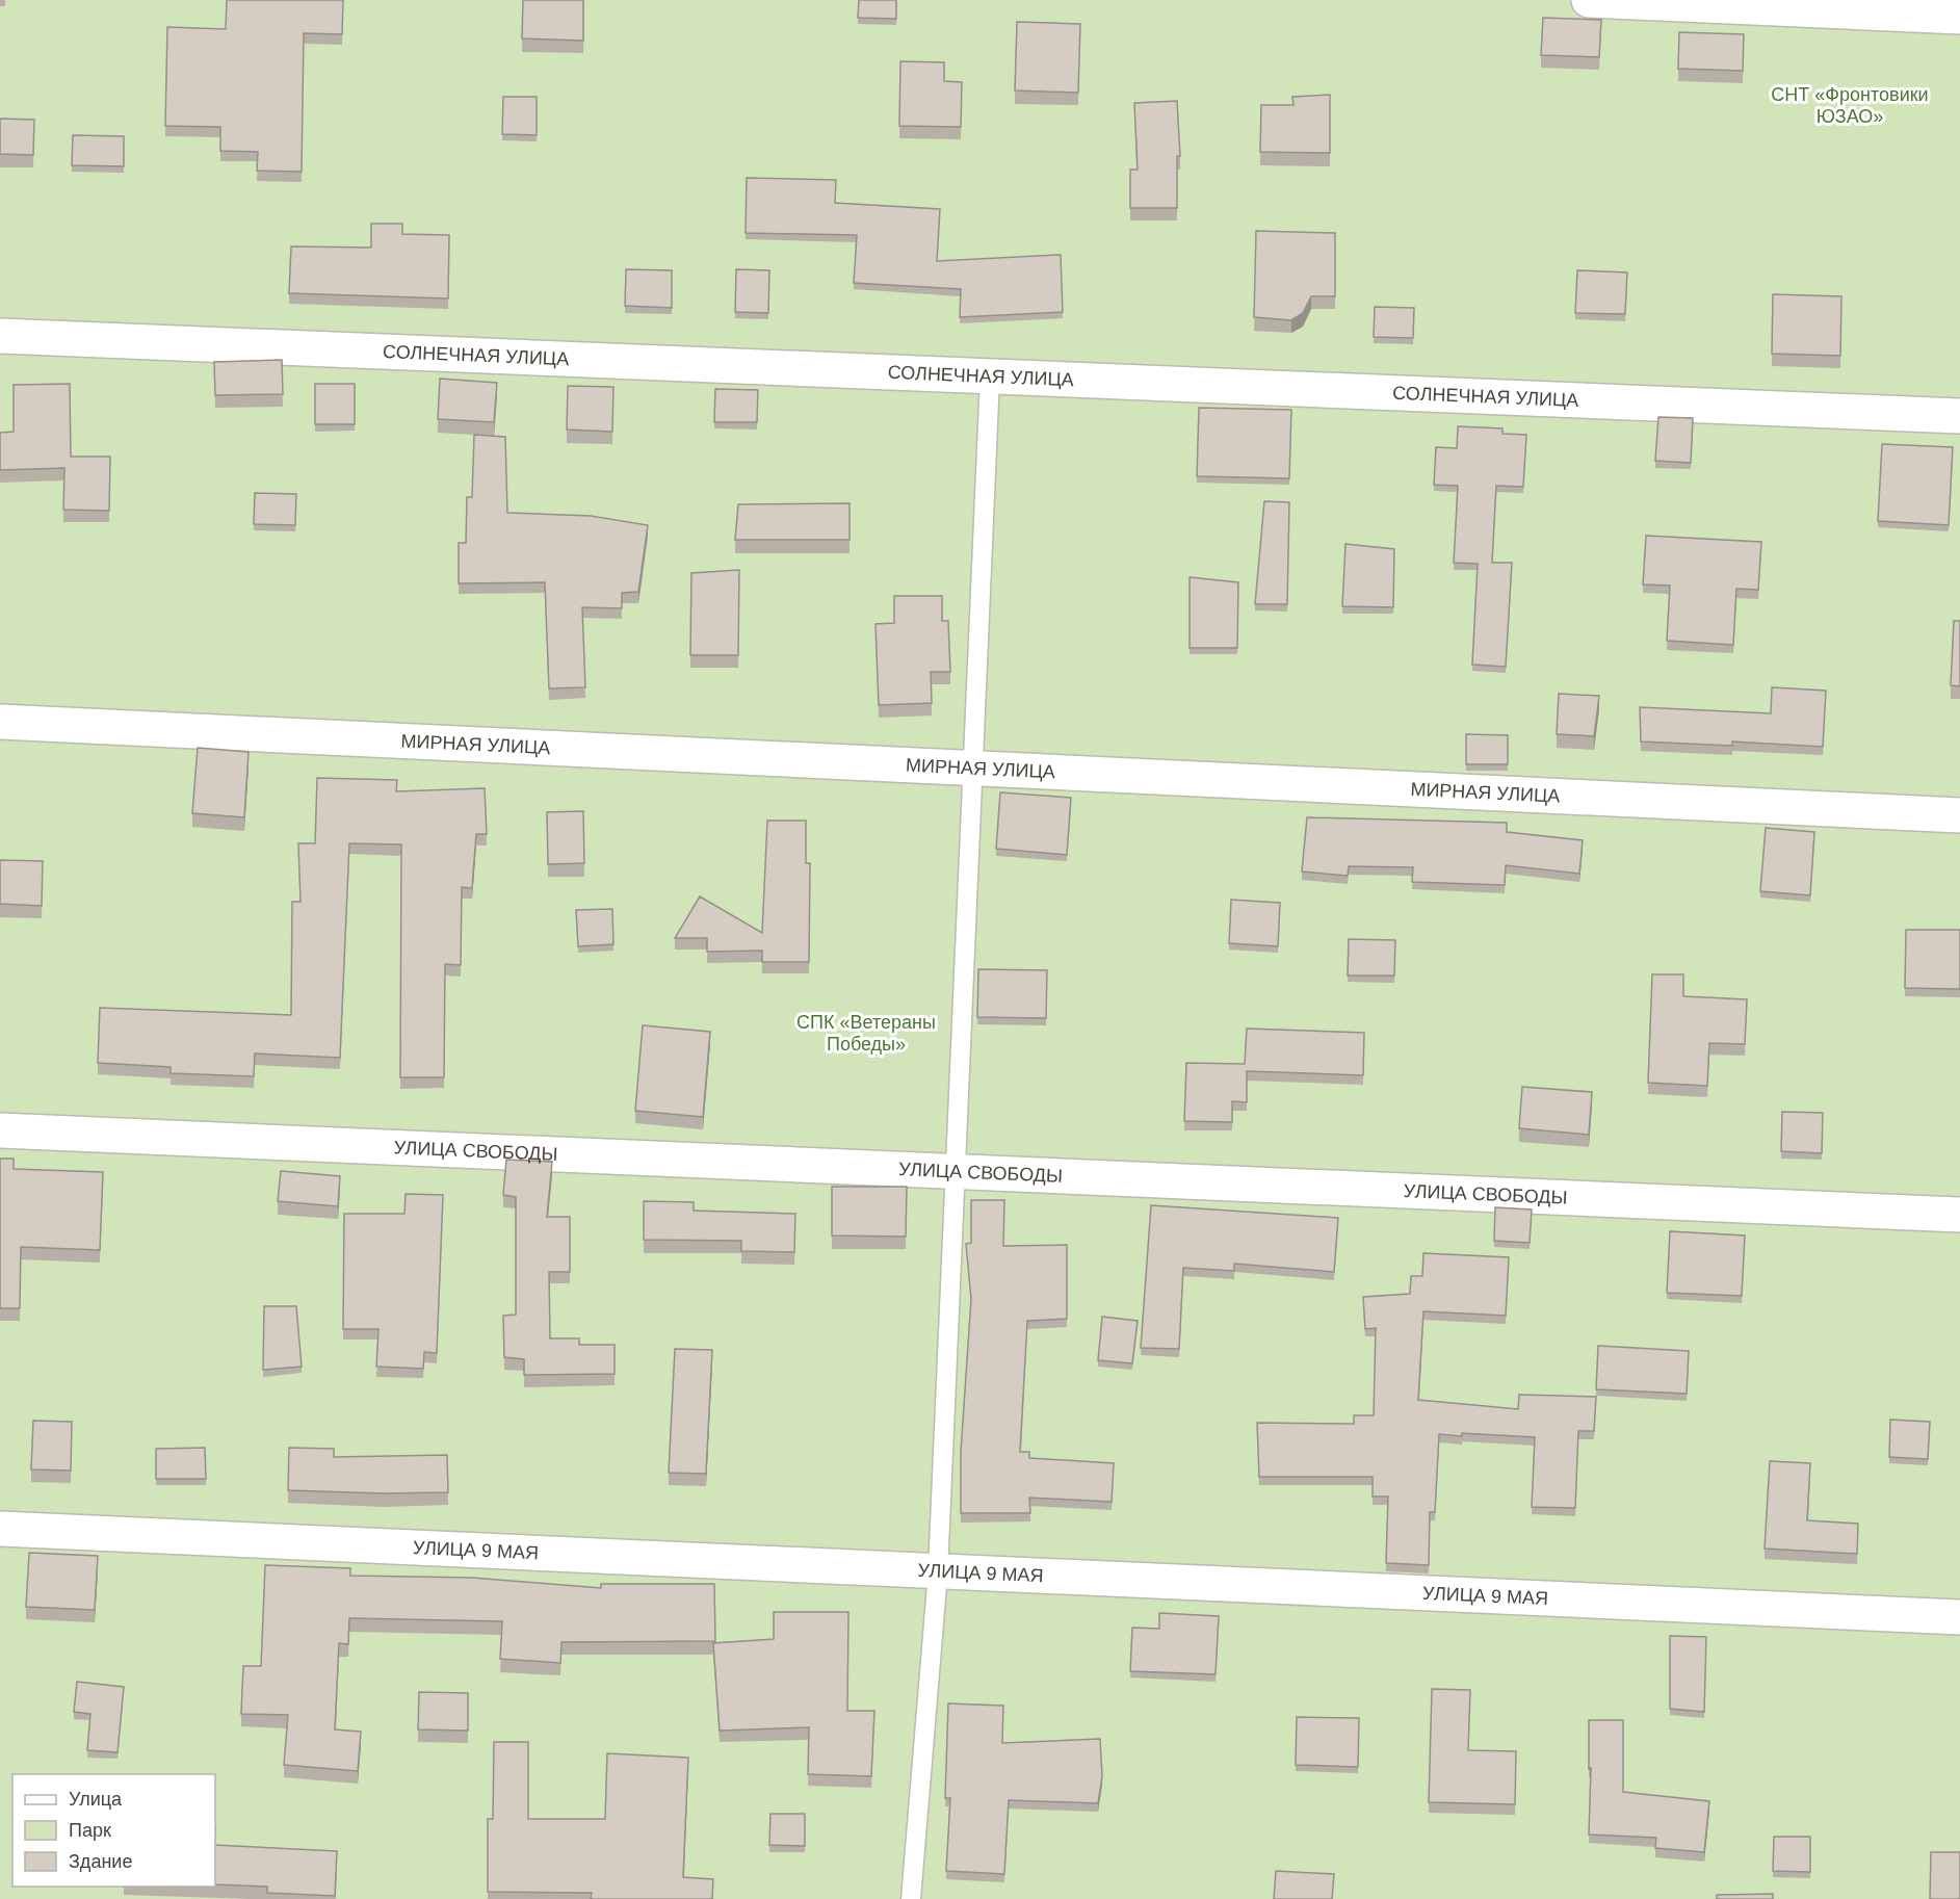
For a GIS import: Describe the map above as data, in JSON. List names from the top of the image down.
{
  "streets": {
    "street": [
      "СОЛНЕЧНАЯ УЛИЦА",
      "МИРНАЯ УЛИЦА",
      "УЛИЦА СВОБОДЫ",
      "УЛИЦА 9 МАЯ"
    ]
  },
  "parks": ["СНТ «Фронтовики ЮЗАО»", "СПК «Ветераны Победы»"],
  "legend": ["Улица", "Парк", "Здание"]
}
